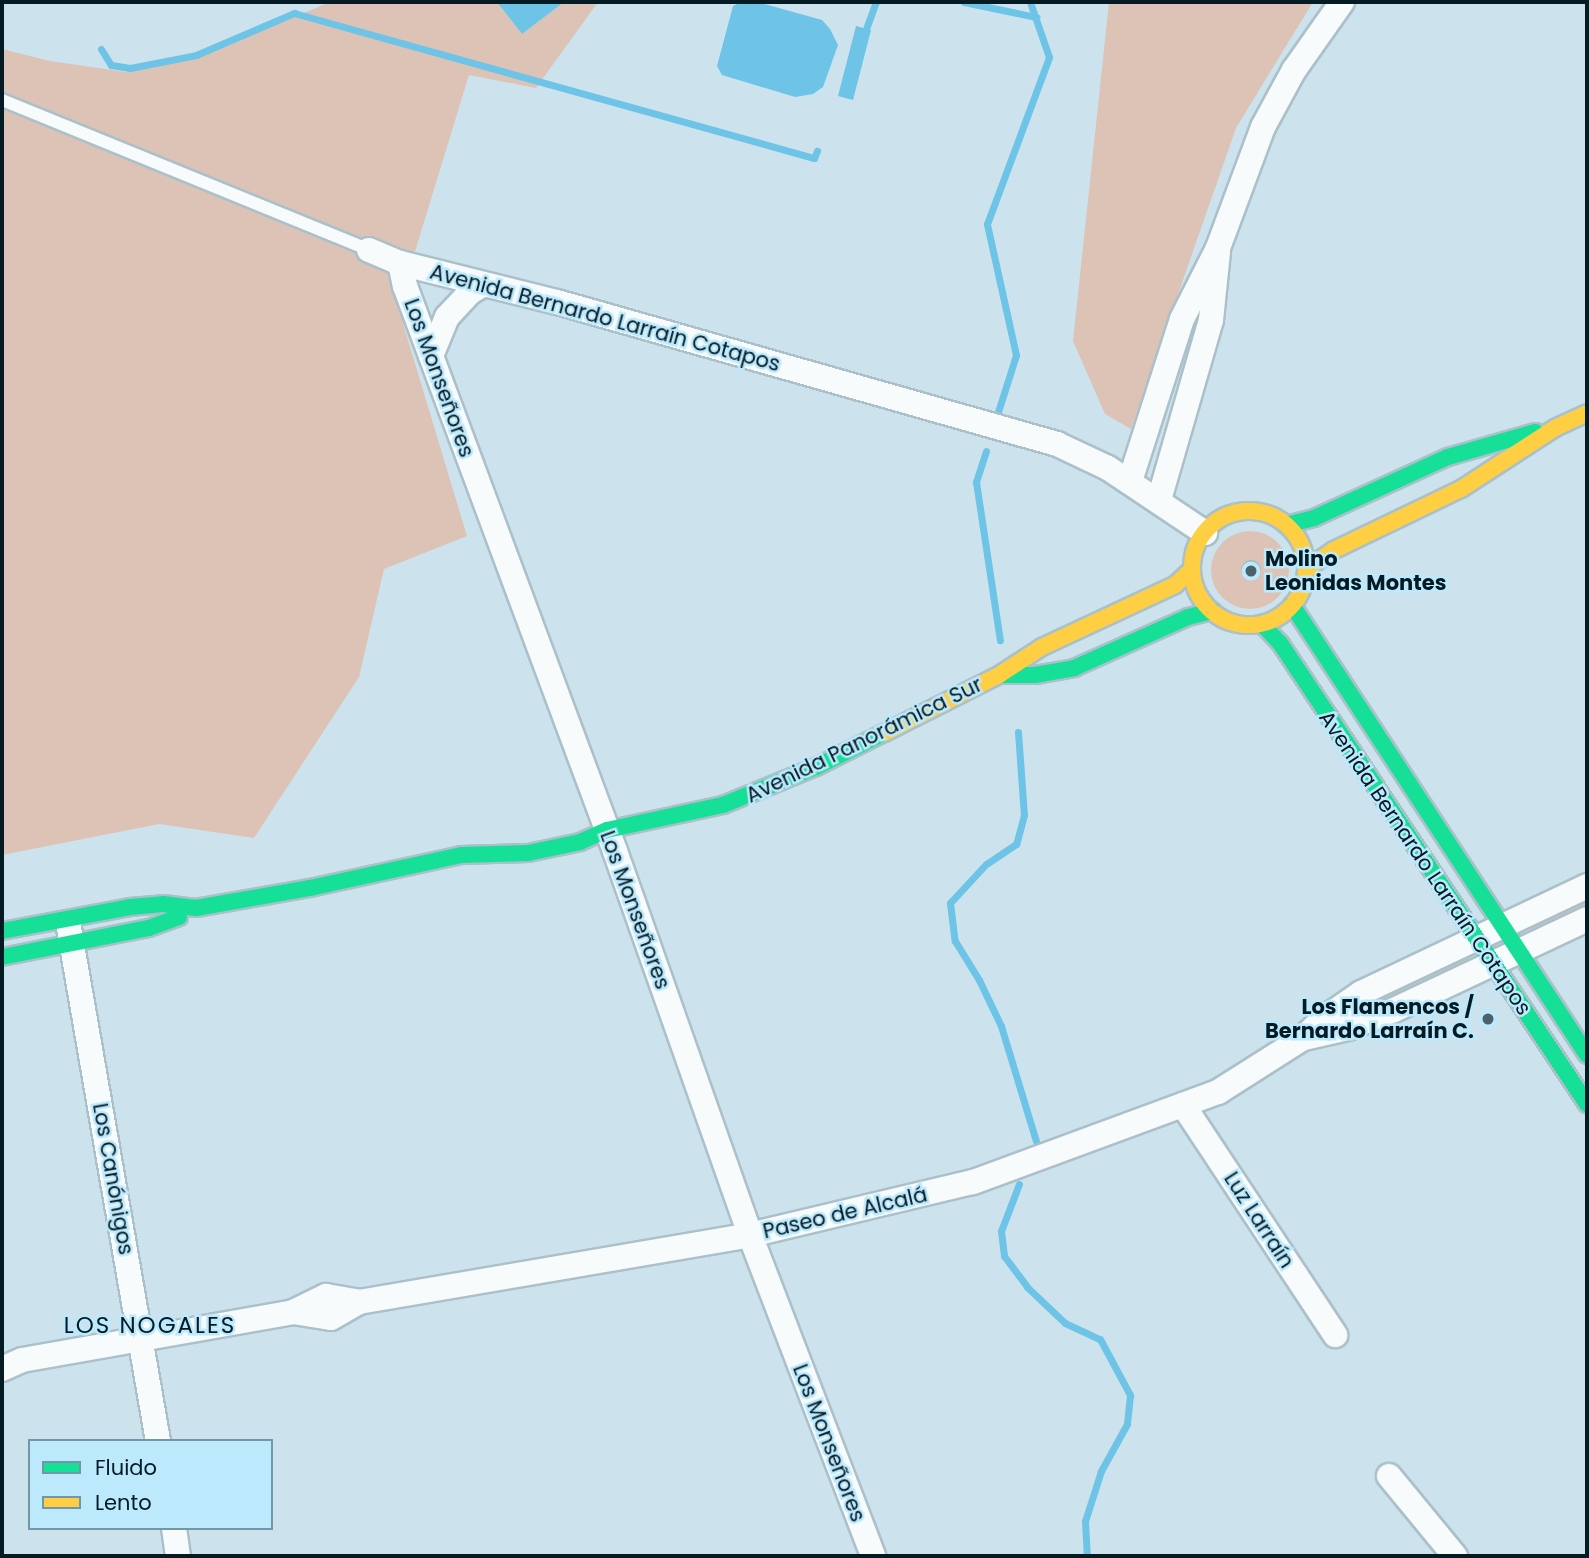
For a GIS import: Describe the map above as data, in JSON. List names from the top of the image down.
{
  "streets": {
    "street": [
      "Avenida Bernardo Larraín Cotapos",
      "Los Monseñores",
      "Avenida Panorámica Sur",
      "Los Canónigos",
      "Paseo de Alcalá",
      "Luz Larraín"
    ]
  },
  "crossings": [
    ["Avenida Bernardo Larraín Cotapos", "Los Monseñores"],
    ["Avenida Bernardo Larraín Cotapos", "Avenida Panorámica Sur"],
    ["Avenida Bernardo Larraín Cotapos", "Paseo de Alcalá"],
    ["Los Monseñores", "Avenida Panorámica Sur"],
    ["Los Monseñores", "Paseo de Alcalá"],
    ["Avenida Panorámica Sur", "Los Canónigos"],
    ["Los Canónigos", "Paseo de Alcalá"],
    ["Paseo de Alcalá", "Luz Larraín"]
  ],
  "districts": ["LOS NOGALES"],
  "places": ["Molino Leonidas Montes", "Los Flamencos / Bernardo Larraín C."],
  "legend": ["Fluido", "Lento"]
}
